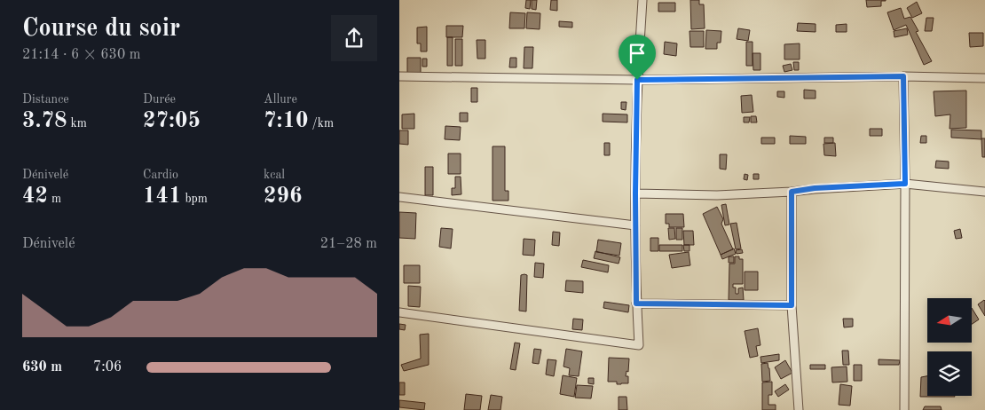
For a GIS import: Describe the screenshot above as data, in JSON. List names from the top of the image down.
{
  "north": "left",
  "page": {
    "heading": ["Course du soir", "21:14 · 6 × 630 m"],
    "stats": [
      ["Distance", "3.78 km"],
      ["Durée", "27:05"],
      ["Allure", "7:10 /km"],
      ["Dénivelé", "42 m"],
      ["Cardio", "141 bpm"],
      ["kcal", "296"]
    ],
    "chart": ["Dénivelé", "21–28 m"],
    "list": [
      {
        "name": "630 m",
        "note": "7:06"
      }
    ]
  }
}
